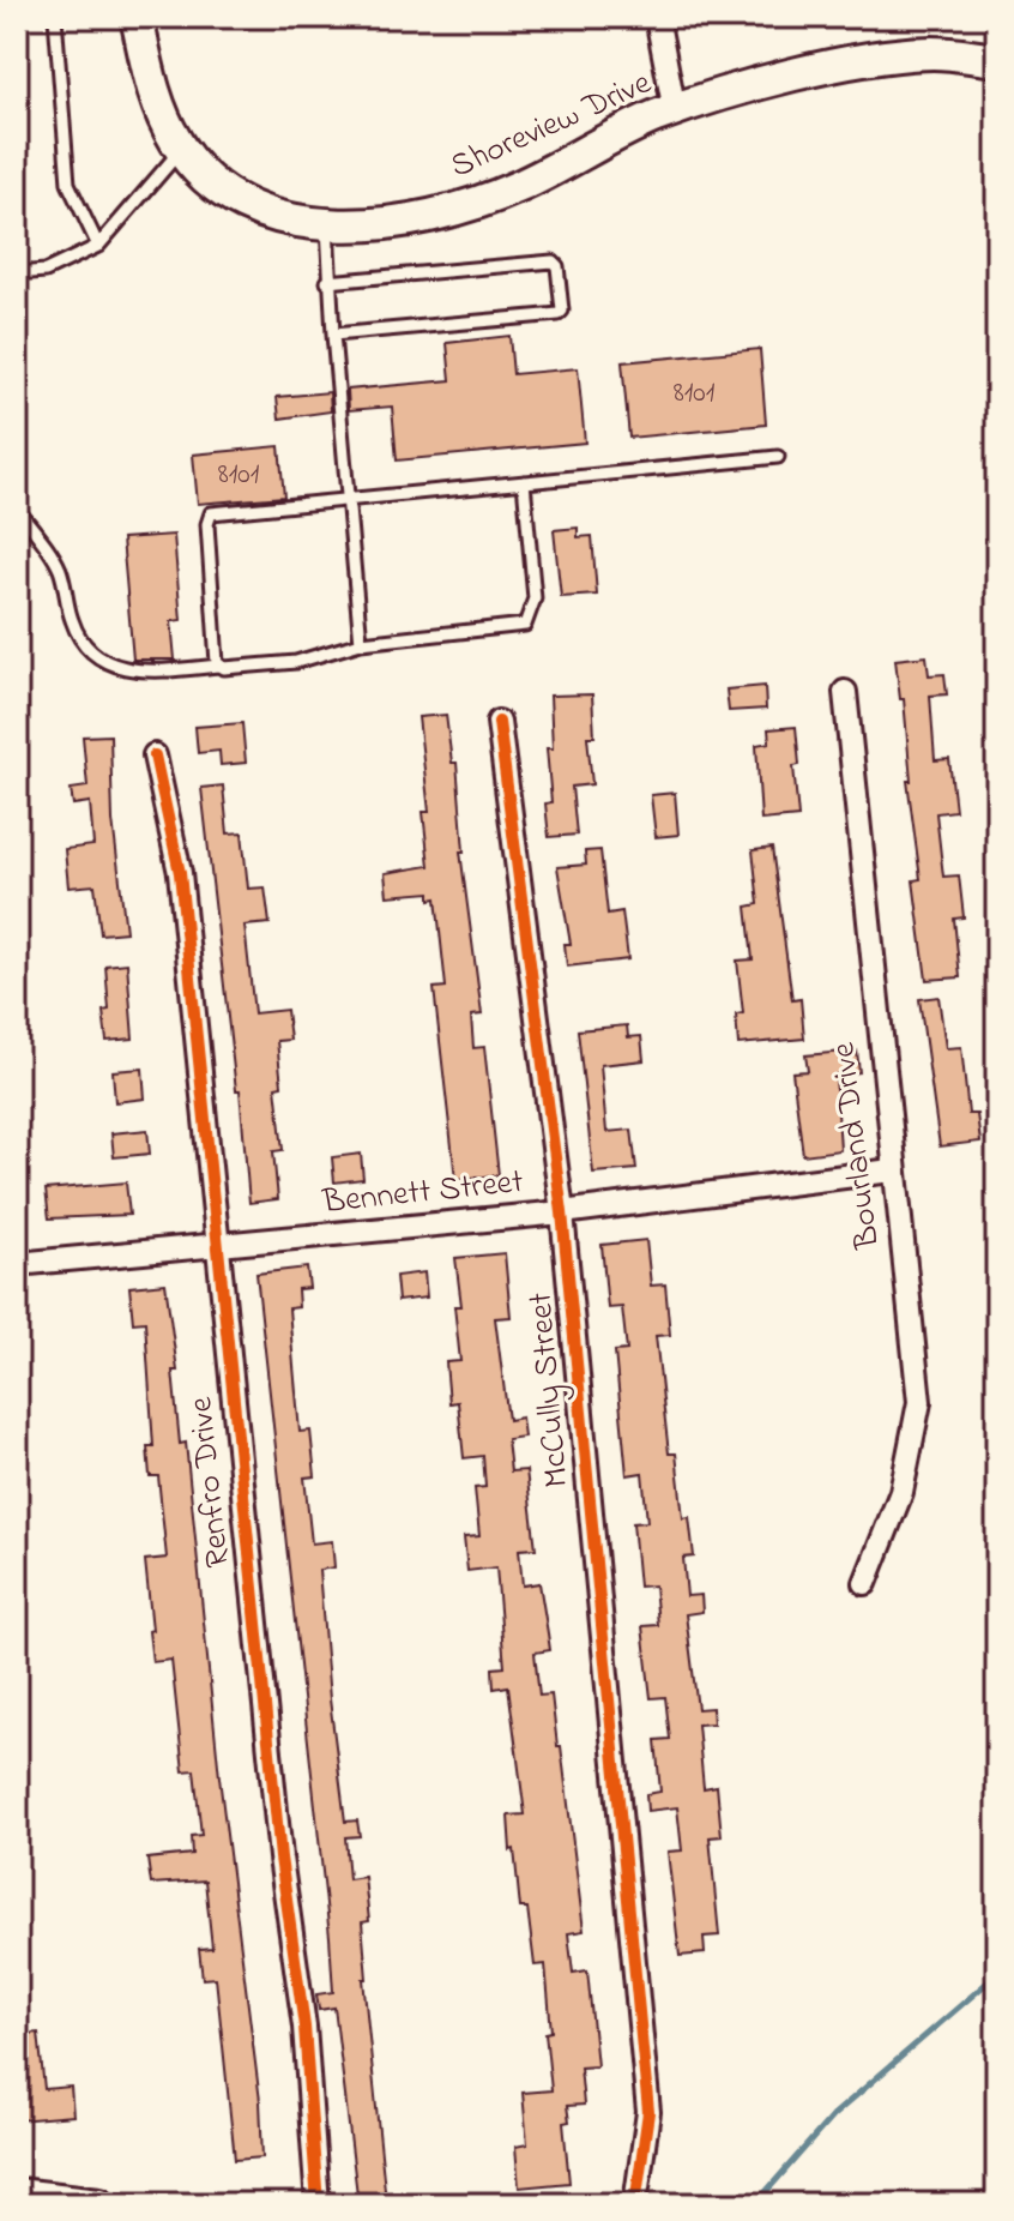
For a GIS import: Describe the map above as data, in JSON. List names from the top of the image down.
{
  "streets": {
    "street": [
      "Shoreview Drive",
      "Bourland Drive",
      "Bennett Street",
      "McCully Street",
      "Renfro Drive"
    ]
  },
  "crossings": [
    ["Bourland Drive", "Bennett Street"],
    ["Bennett Street", "McCully Street"],
    ["Bennett Street", "Renfro Drive"]
  ],
  "house_numbers": ["8101", "8101"]
}
